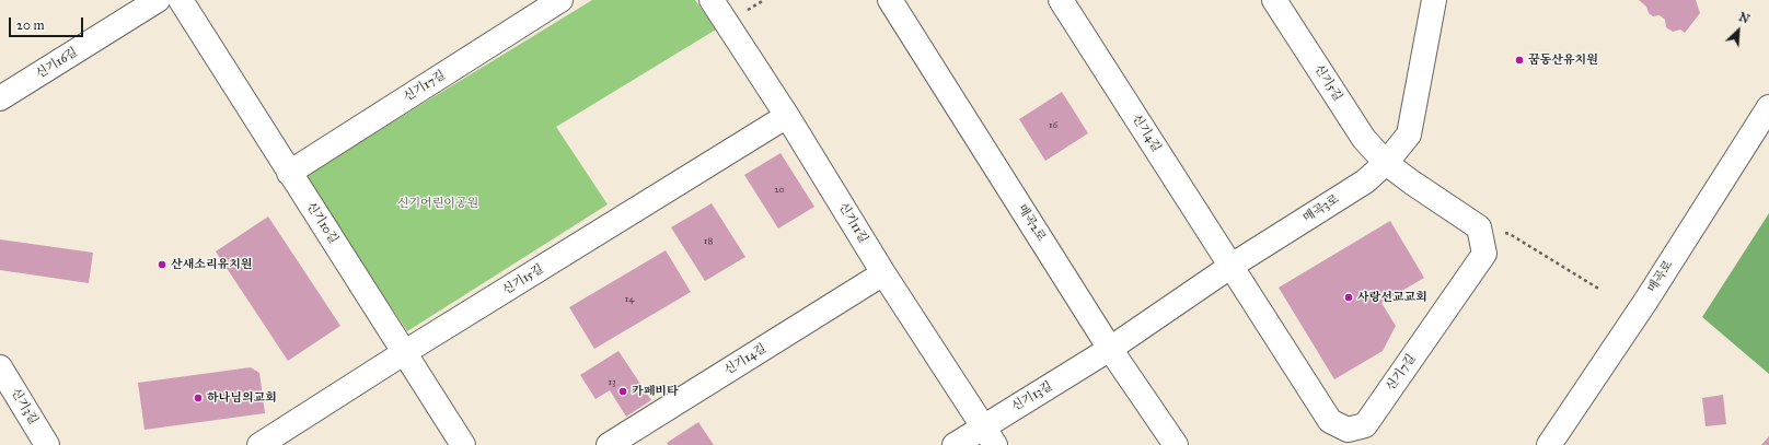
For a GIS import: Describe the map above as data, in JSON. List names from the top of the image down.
{
  "streets": {
    "street": [
      "신기16길",
      "신기5길",
      "신기17길",
      "신기4길",
      "매곡3로",
      "신기10길",
      "신기11길",
      "매곡2로",
      "매곡로",
      "신기15길",
      "신기14길",
      "신기7길",
      "신기13길",
      "신기3길"
    ]
  },
  "crossings": [
    ["신기5길", "매곡3로"],
    ["신기17길", "신기10길"],
    ["신기4길", "매곡3로"],
    ["신기4길", "신기7길"],
    ["매곡3로", "매곡2로"],
    ["매곡3로", "신기7길"],
    ["매곡3로", "신기13길"],
    ["신기10길", "신기15길"],
    ["신기11길", "신기15길"],
    ["신기11길", "신기14길"],
    ["신기11길", "신기13길"],
    ["매곡2로", "신기13길"]
  ],
  "parks": ["신기어린이공원"],
  "places": [
    "꿈동산유치원",
    "산새소리유치원",
    "사랑선교교회",
    "카페비타",
    "하나님의교회"
  ],
  "house_numbers": [
    "16",
    "20",
    "18",
    "14",
    "13"
  ],
  "scale_bar": "20 m",
  "north": "top right"
}
